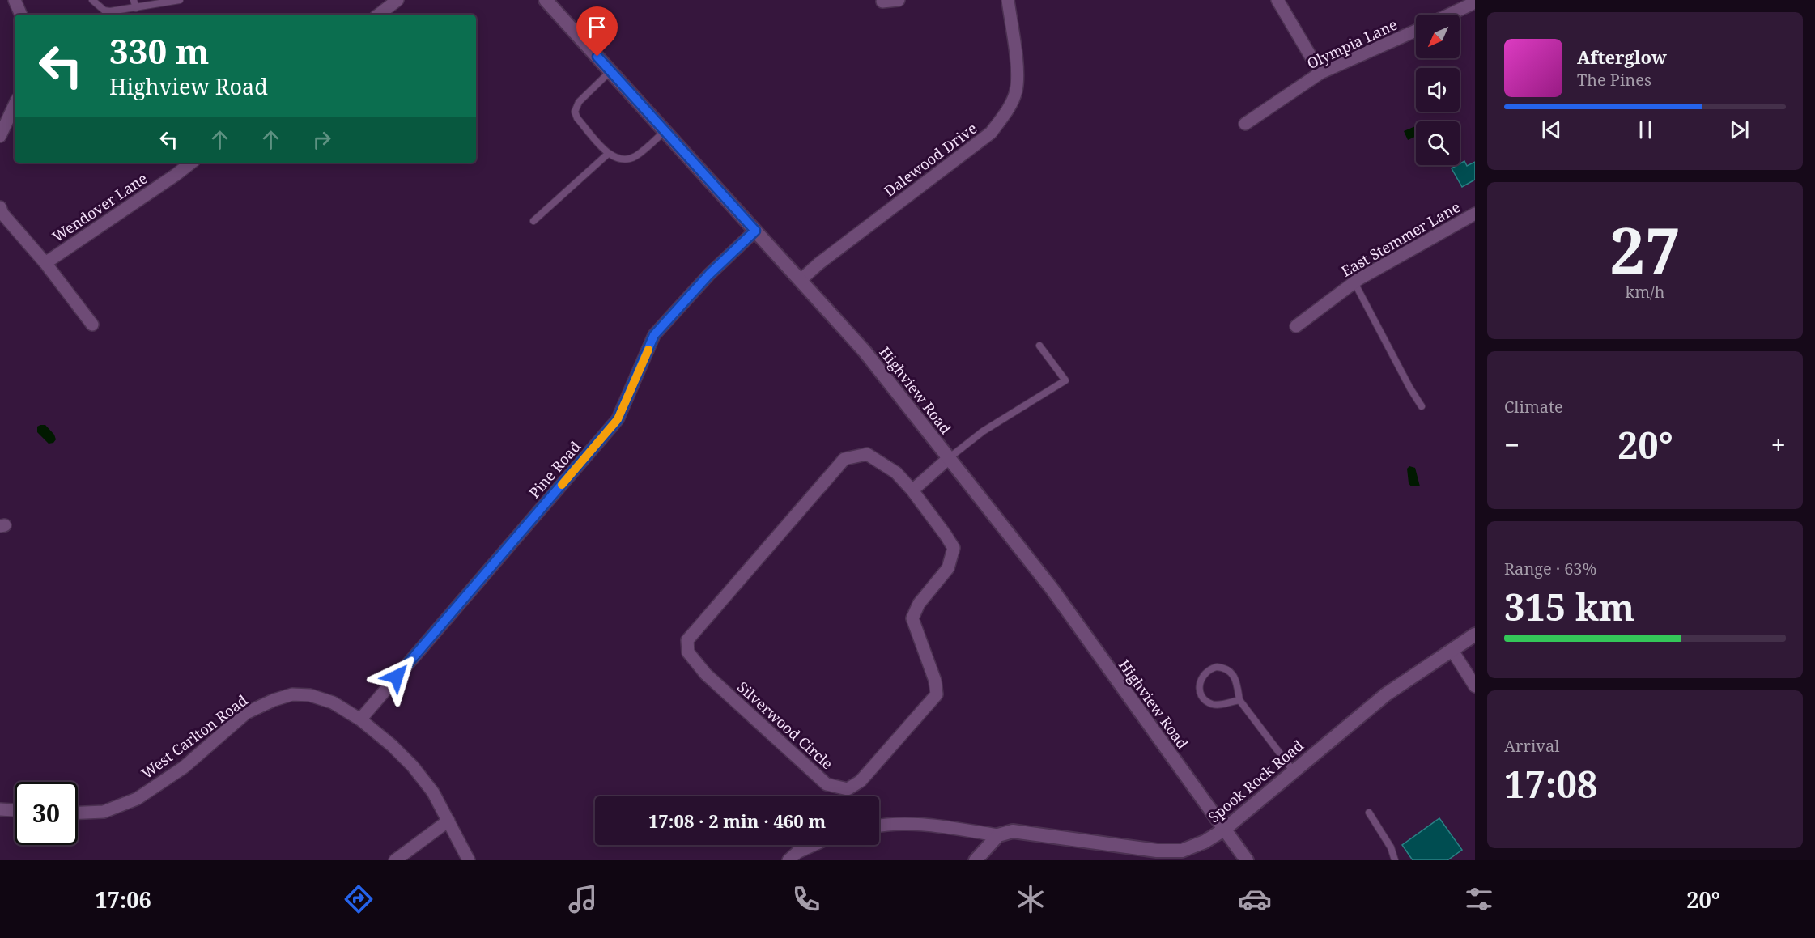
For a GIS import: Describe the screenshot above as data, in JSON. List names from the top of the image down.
{
  "streets": {
    "street": [
      "Olympia Lane",
      "Dalewood Drive",
      "Wendover Lane",
      "East Stemmer Lane",
      "Highview Road",
      "Pine Road",
      "Silverwood Circle",
      "West Carlton Road",
      "Spook Rock Road"
    ]
  },
  "crossings": [
    ["Dalewood Drive", "Highview Road"],
    ["Highview Road", "Pine Road"],
    ["Highview Road", "Spook Rock Road"],
    ["Pine Road", "West Carlton Road"]
  ],
  "north": "bottom left",
  "page": {
    "turn": ["330 m", "Highview Road"],
    "song": ["Afterglow", "The Pines"],
    "tile": [
      ["27", "km/h"],
      "Climate",
      ["Range · 63%", "315 km"],
      ["Arrival", "17:08"]
    ],
    "heat": ["−", "20°", "+"],
    "limit": "30",
    "trip": "17:08 · 2 min · 460 m",
    "tabs": ["17:06", "20°"]
  }
}
